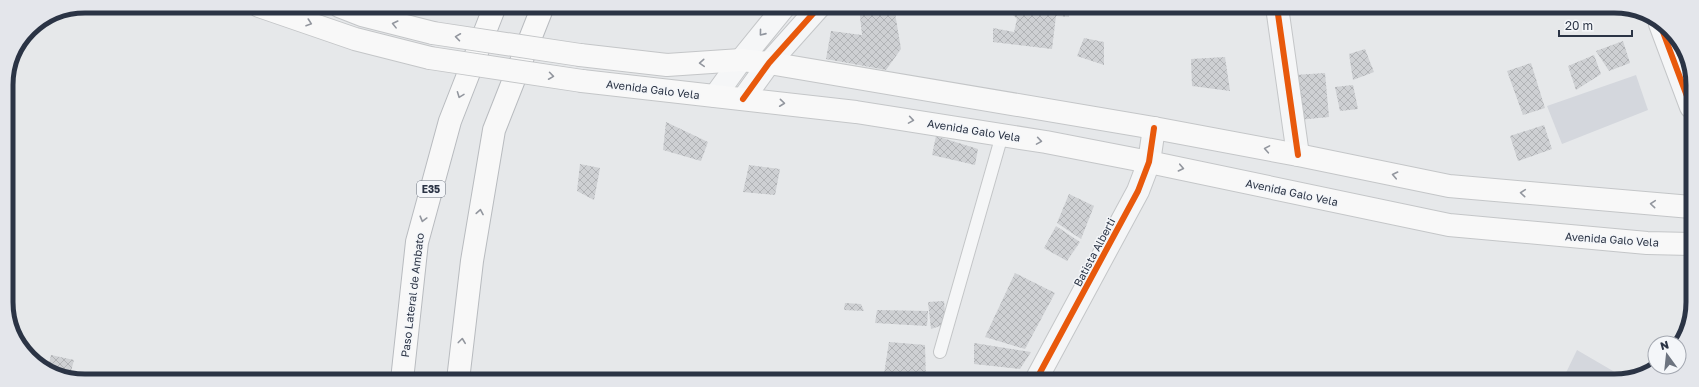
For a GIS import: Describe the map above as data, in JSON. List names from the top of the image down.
{
  "streets": {
    "main road": ["Avenida Galo Vela", "E35", "Paso Lateral de Ambato"],
    "street": ["Batista Alberti"]
  },
  "crossings": [
    ["Avenida Galo Vela", "Batista Alberti"]
  ],
  "scale_bar": "20 m",
  "north": "top"
}
